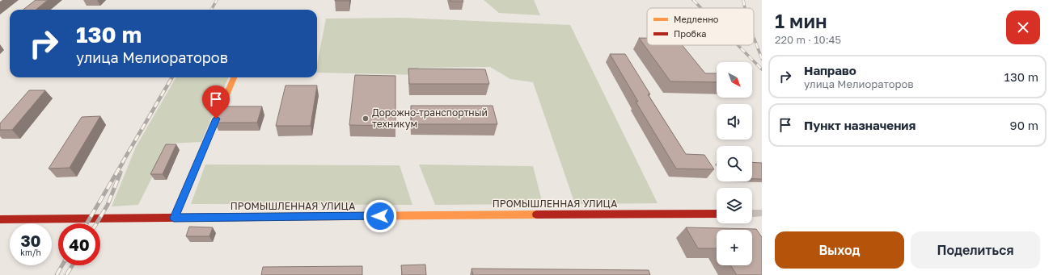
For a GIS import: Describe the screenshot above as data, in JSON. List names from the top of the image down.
{
  "streets": {
    "street": ["ПРОМЫШЛЕННАЯ УЛИЦА"]
  },
  "places": ["Дорожно-транспортный техникум"],
  "legend": ["Медленно", "Пробка"],
  "north": "bottom right",
  "page": {
    "heading": ["1 мин", "220 m · 10:45"],
    "turn": ["130 m", "улица Мелиораторов"],
    "list": [
      {
        "name": "Направо",
        "note": "улица Мелиораторов",
        "value": "130 m"
      },
      {
        "name": "Пункт назначения",
        "value": "90 m"
      }
    ],
    "map_buttons": "+",
    "speed": "30 km/h",
    "limit": "40",
    "buttons": ["Выход", "Поделиться"]
  }
}
